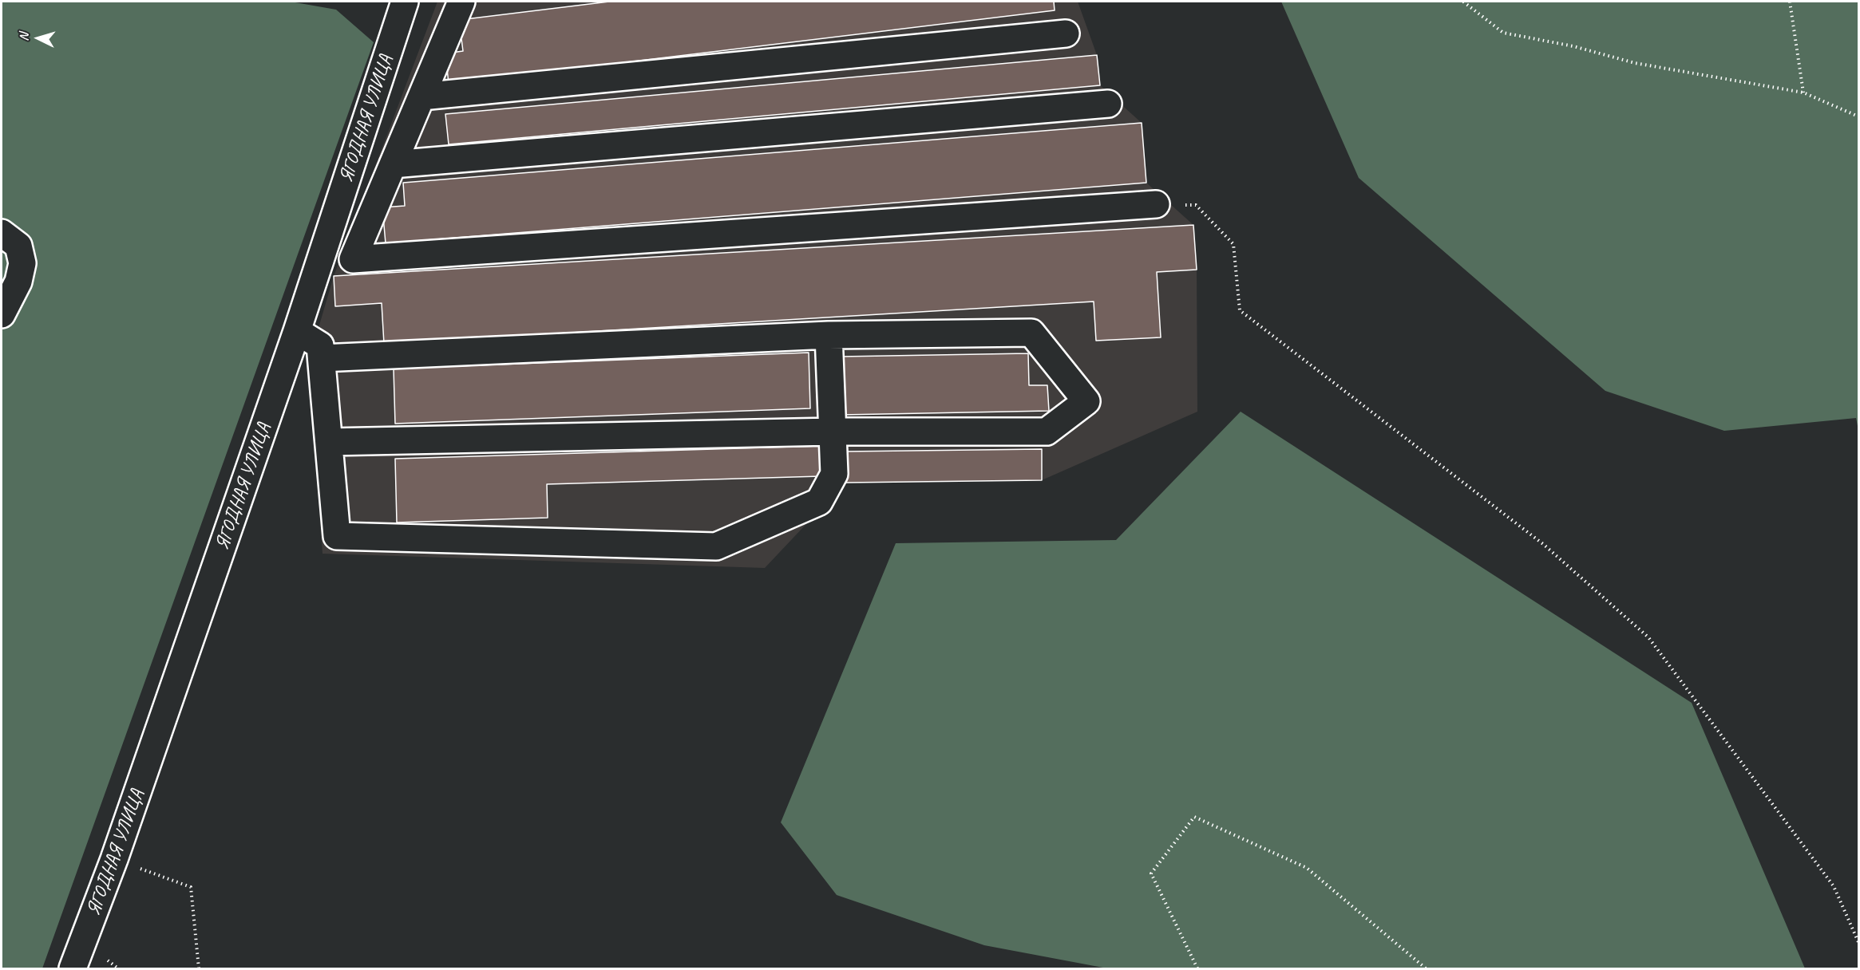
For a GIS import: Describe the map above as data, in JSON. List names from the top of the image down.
{
  "streets": {
    "street": ["ЯГОДНАЯ УЛИЦА"]
  },
  "north": "left"
}
